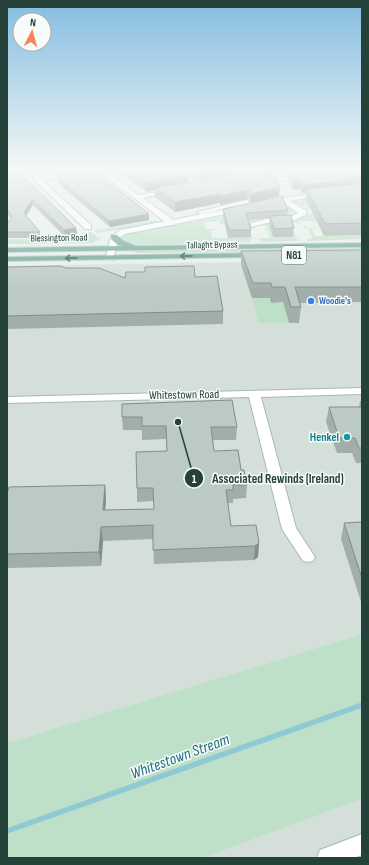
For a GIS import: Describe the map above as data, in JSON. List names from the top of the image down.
{
  "streets": {
    "main road": ["Blessington Road", "Tallaght Bypass", "N81"],
    "street": ["Whitestown Road"]
  },
  "crossings": [
    ["Blessington Road", "Tallaght Bypass"]
  ],
  "water": ["Whitestown Stream"],
  "places": ["Woodie's", "Associated Rewinds (Ireland)", "Henkel"],
  "north": "top"
}
